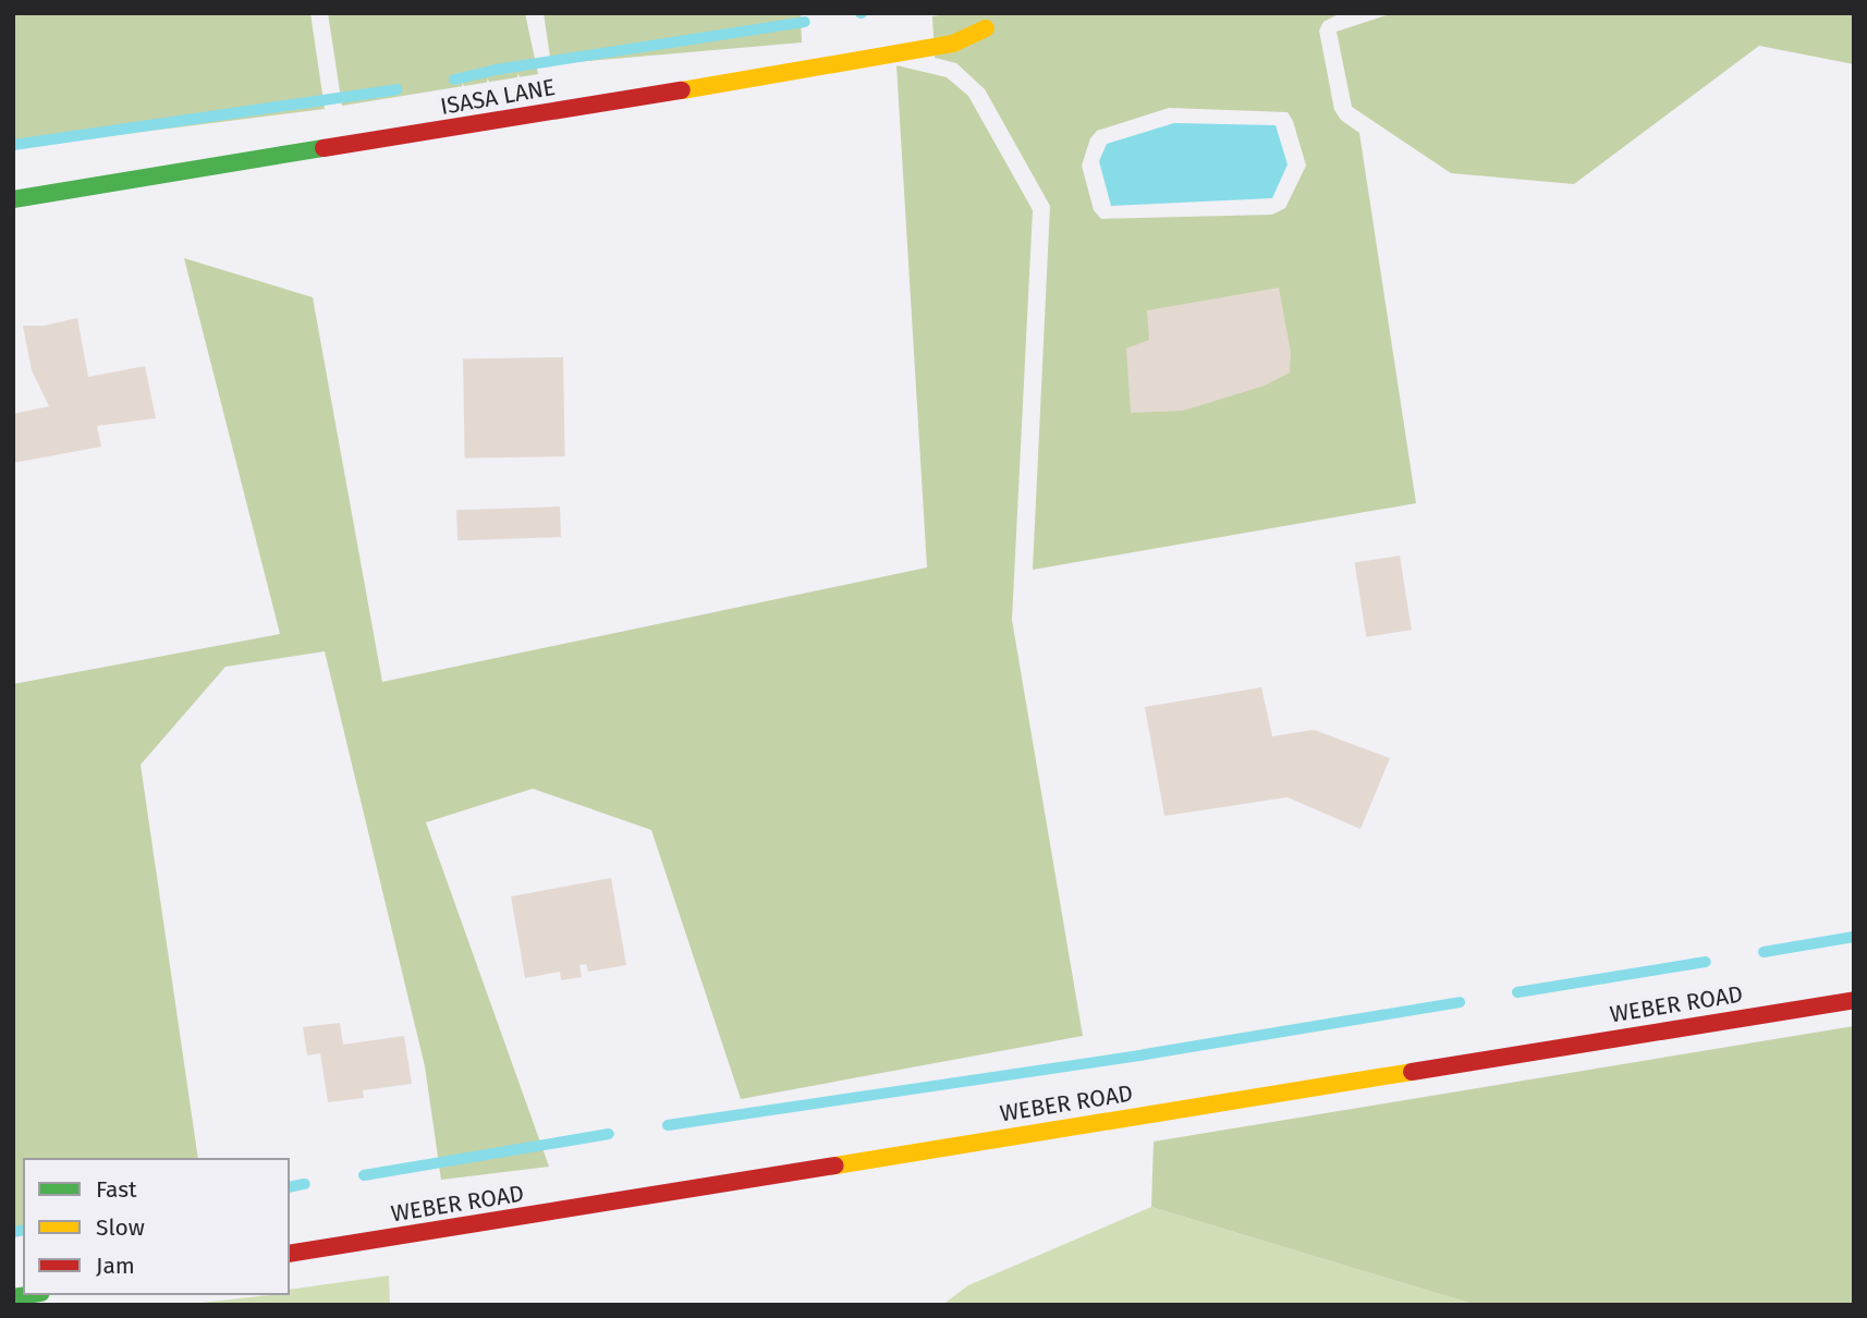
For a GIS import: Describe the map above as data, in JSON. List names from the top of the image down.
{
  "streets": {
    "street": ["ISASA LANE", "WEBER ROAD"]
  },
  "legend": ["Fast", "Slow", "Jam"]
}
